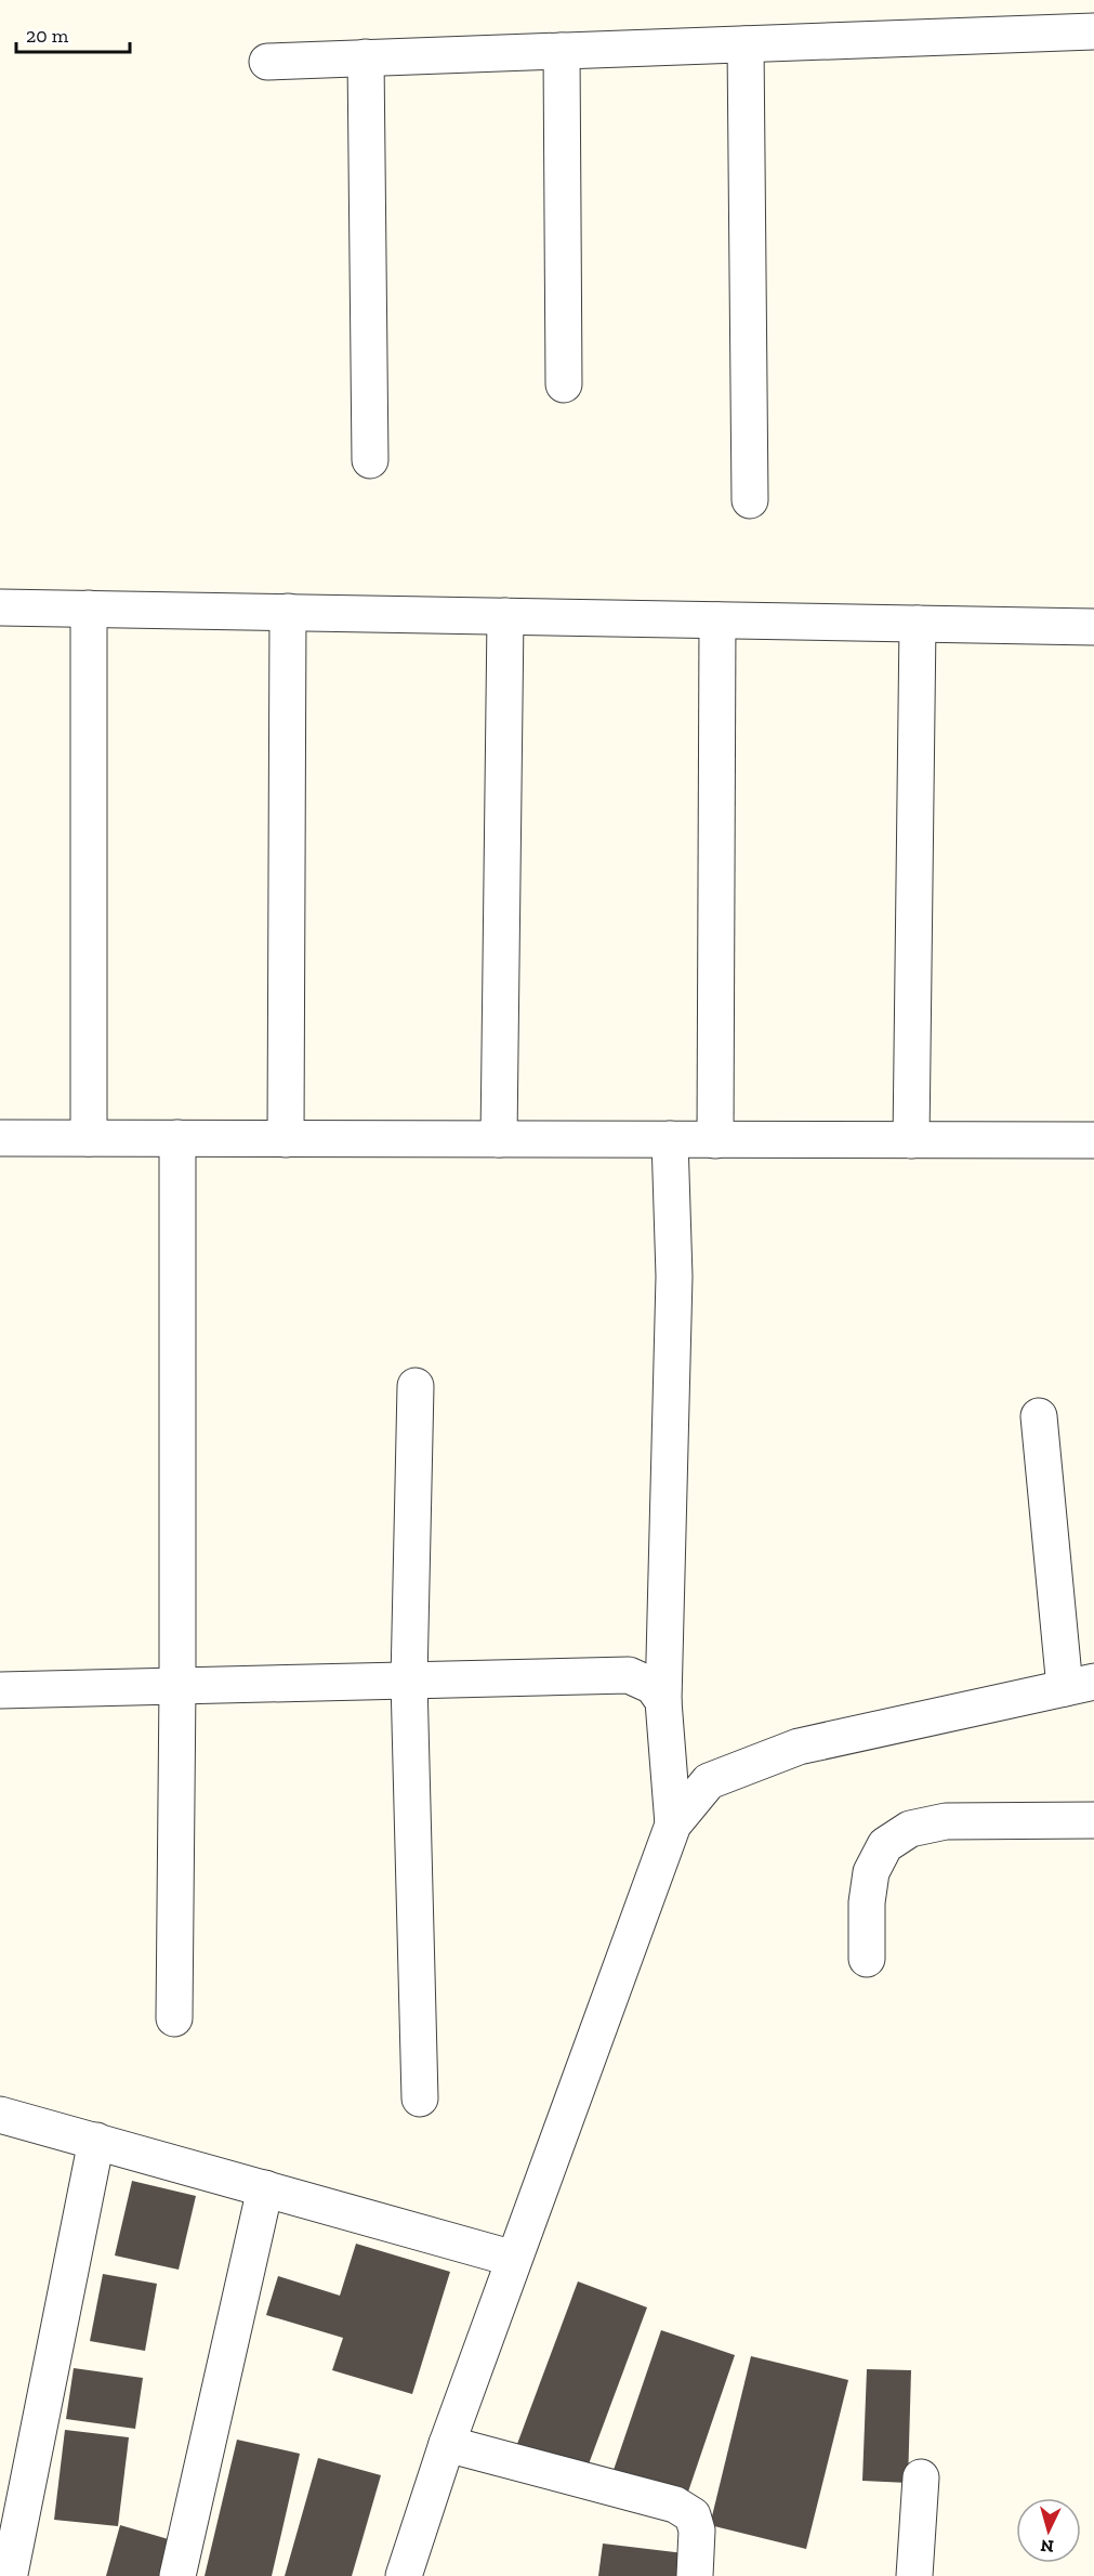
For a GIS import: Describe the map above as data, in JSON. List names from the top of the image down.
{
  "scale_bar": "20 m",
  "north": "bottom"
}
